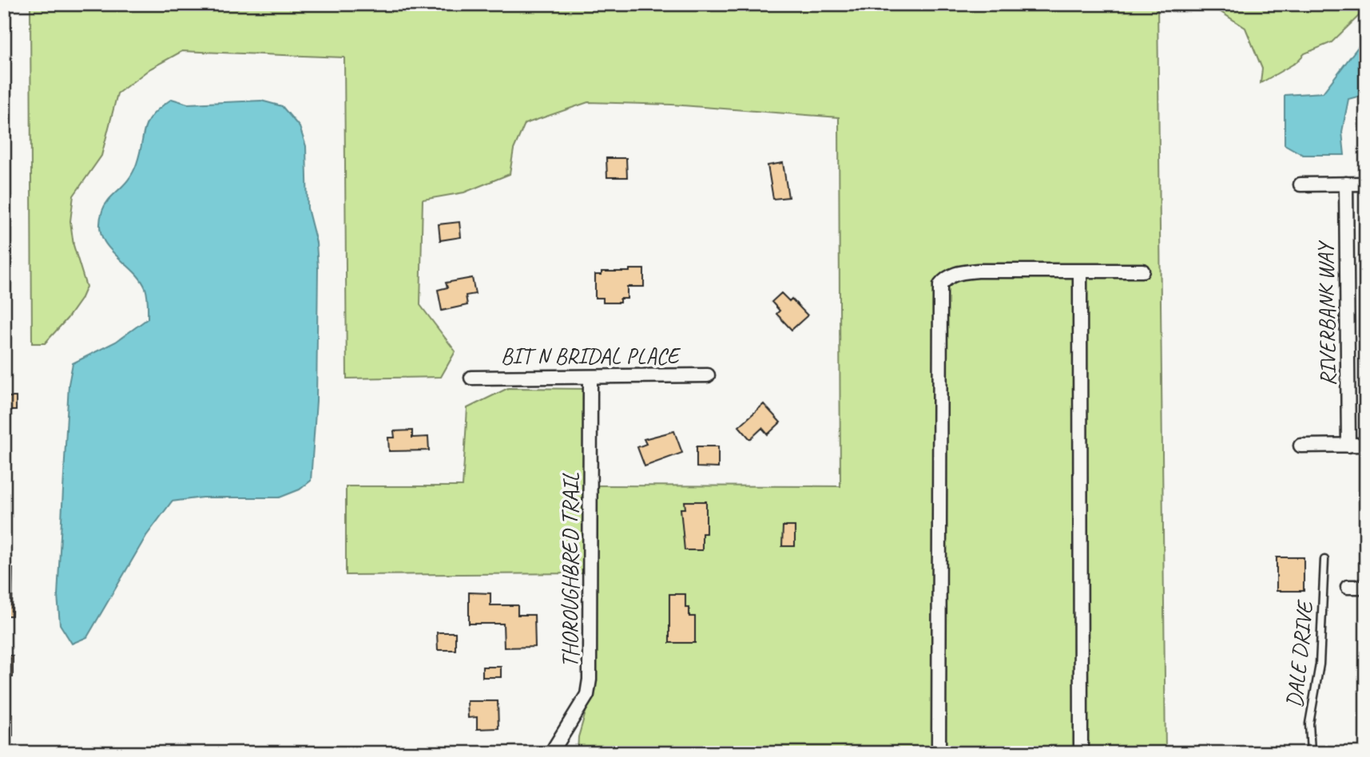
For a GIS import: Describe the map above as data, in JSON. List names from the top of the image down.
{
  "streets": {
    "street": ["RIVERBANK WAY", "BIT N BRIDAL PLACE", "THOROUGHBRED TRAIL"],
    "lane": ["DALE DRIVE"]
  },
  "crossings": [
    ["BIT N BRIDAL PLACE", "THOROUGHBRED TRAIL"]
  ]
}
